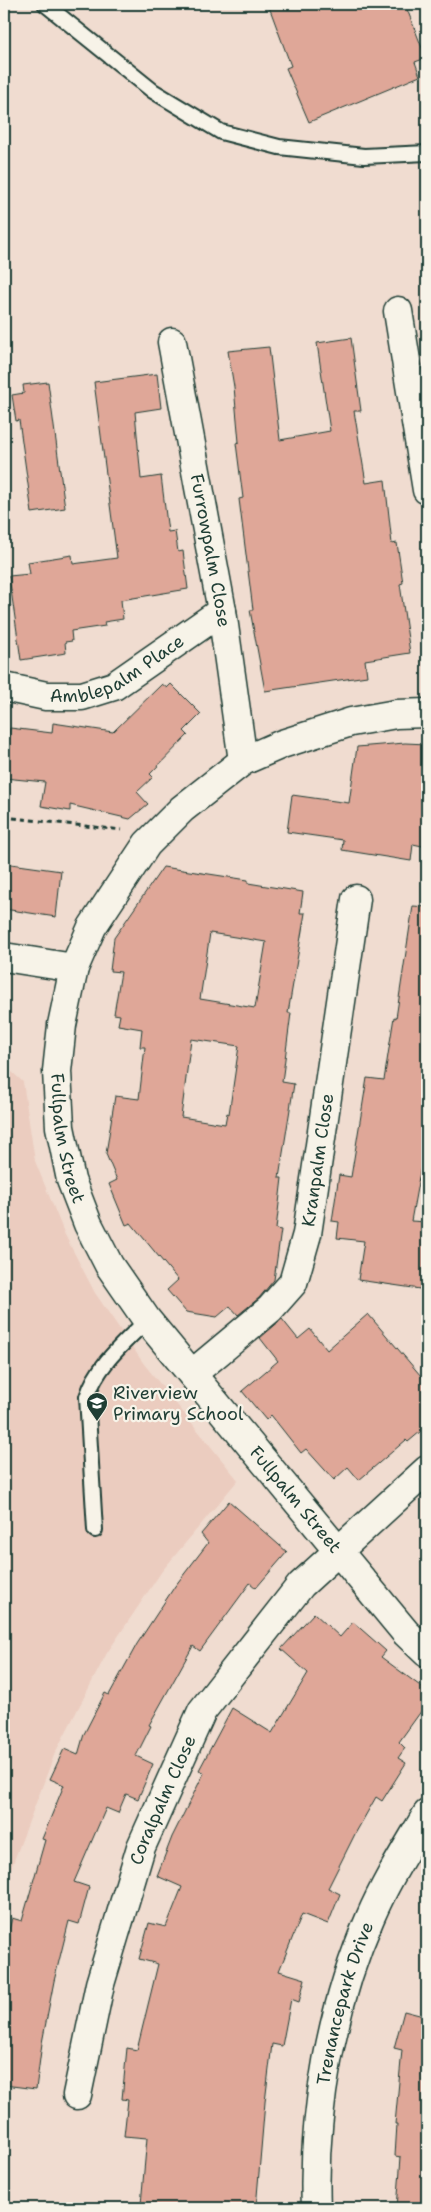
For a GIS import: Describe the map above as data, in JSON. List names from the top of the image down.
{
  "streets": {
    "street": [
      "Furrowpalm Close",
      "Amblepalm Place",
      "Fullpalm Street",
      "Kranpalm Close",
      "Coralpalm Close",
      "Trenancepark Drive"
    ]
  },
  "crossings": [
    ["Furrowpalm Close", "Amblepalm Place"],
    ["Furrowpalm Close", "Fullpalm Street"],
    ["Fullpalm Street", "Kranpalm Close"],
    ["Fullpalm Street", "Coralpalm Close"]
  ],
  "places": {
    "school or university": ["Riverview Primary School"]
  }
}
